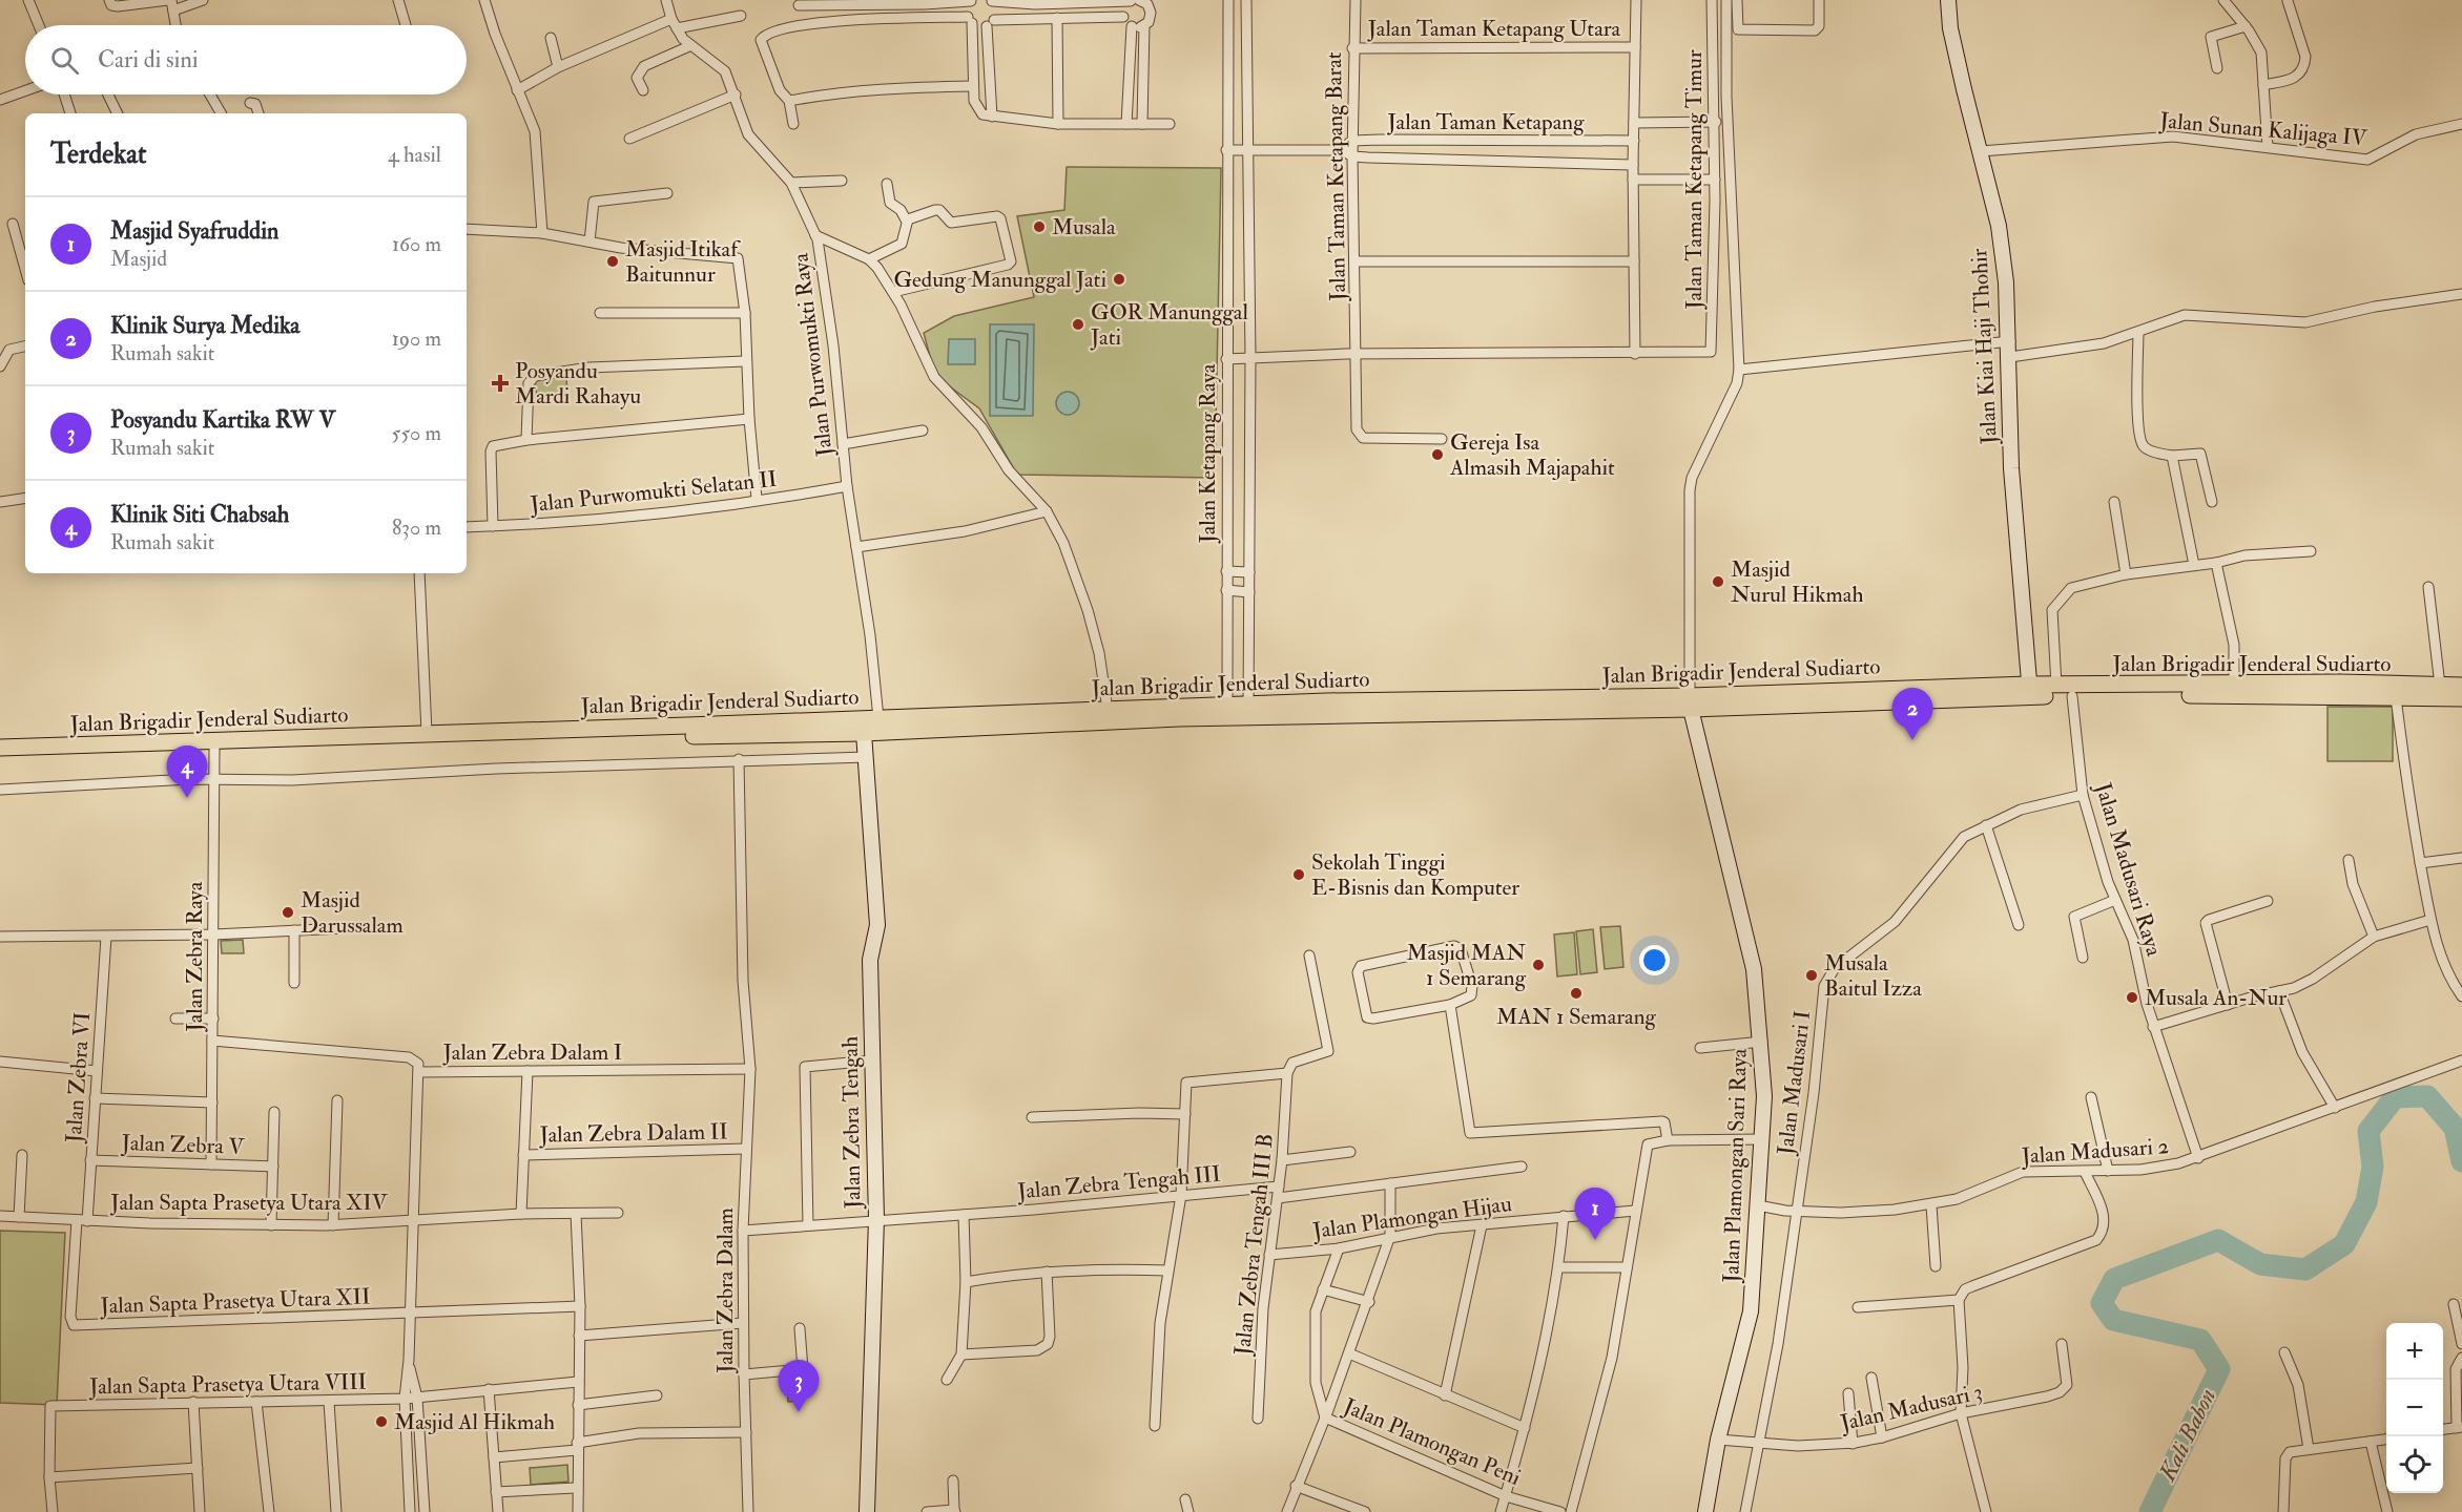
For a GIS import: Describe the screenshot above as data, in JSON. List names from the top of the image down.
{
  "streets": {
    "main road": ["Jalan Brigadir Jenderal Sudiarto"],
    "street": [
      "Jalan Taman Ketapang Utara",
      "Jalan Taman Ketapang",
      "Jalan Sunan Kalijaga IV",
      "Jalan Taman Ketapang Barat",
      "Jalan Taman Ketapang Timur",
      "Jalan Kiai Haji Thohir",
      "Jalan Purwomukti Raya",
      "Jalan Ketapang Raya",
      "Jalan Purwomukti Selatan II",
      "Jalan Madusari Raya",
      "Jalan Zebra Raya",
      "Jalan Zebra Dalam I",
      "Jalan Zebra VI",
      "Jalan Madusari I",
      "Jalan Zebra Tengah",
      "Jalan Zebra Dalam II",
      "Jalan Zebra V",
      "Jalan Madusari 2",
      "Jalan Plamongan Sari Raya",
      "Jalan Zebra Tengah III",
      "Jalan Sapta Prasetya Utara XIV",
      "Jalan Plamongan Hijau",
      "Jalan Zebra Tengah III B",
      "Jalan Zebra Dalam",
      "Jalan Sapta Prasetya Utara XII",
      "Jalan Sapta Prasetya Utara VIII",
      "Jalan Madusari 3",
      "Jalan Plamongan Peni"
    ]
  },
  "crossings": [
    ["Jalan Taman Ketapang Utara", "Jalan Taman Ketapang Barat"],
    ["Jalan Taman Ketapang", "Jalan Taman Ketapang Barat"],
    ["Jalan Taman Ketapang", "Jalan Ketapang Raya"],
    ["Jalan Sunan Kalijaga IV", "Jalan Kiai Haji Thohir"],
    ["Jalan Kiai Haji Thohir", "Jalan Brigadir Jenderal Sudiarto"],
    ["Jalan Purwomukti Raya", "Jalan Purwomukti Selatan II"],
    ["Jalan Purwomukti Raya", "Jalan Brigadir Jenderal Sudiarto"],
    ["Jalan Ketapang Raya", "Jalan Brigadir Jenderal Sudiarto"],
    ["Jalan Brigadir Jenderal Sudiarto", "Jalan Madusari Raya"],
    ["Jalan Brigadir Jenderal Sudiarto", "Jalan Zebra Raya"],
    ["Jalan Brigadir Jenderal Sudiarto", "Jalan Zebra Tengah"],
    ["Jalan Brigadir Jenderal Sudiarto", "Jalan Plamongan Sari Raya"],
    ["Jalan Madusari Raya", "Jalan Madusari I"],
    ["Jalan Madusari Raya", "Jalan Madusari 2"],
    ["Jalan Zebra Raya", "Jalan Zebra Dalam I"],
    ["Jalan Zebra Raya", "Jalan Zebra V"],
    ["Jalan Zebra Dalam I", "Jalan Zebra Dalam"],
    ["Jalan Zebra VI", "Jalan Zebra V"],
    ["Jalan Zebra VI", "Jalan Sapta Prasetya Utara XIV"],
    ["Jalan Zebra VI", "Jalan Sapta Prasetya Utara XII"],
    ["Jalan Madusari I", "Jalan Madusari 2"],
    ["Jalan Madusari I", "Jalan Madusari 3"],
    ["Jalan Zebra Tengah", "Jalan Zebra Tengah III"],
    ["Jalan Zebra Dalam II", "Jalan Zebra Dalam"],
    ["Jalan Madusari 2", "Jalan Plamongan Sari Raya"],
    ["Jalan Plamongan Sari Raya", "Jalan Madusari 3"],
    ["Jalan Zebra Tengah III", "Jalan Zebra Tengah III B"],
    ["Jalan Zebra Tengah III", "Jalan Zebra Dalam"],
    ["Jalan Plamongan Hijau", "Jalan Zebra Tengah III B"]
  ],
  "water": ["Kali Babon"],
  "places": {
    "other": [
      "Musala",
      "Masjid Itikaf Baitunnur",
      "Gedung Manunggal Jati",
      "GOR Manunggal Jati",
      "Gereja Isa Almasih Majapahit",
      "Masjid Nurul Hikmah",
      "Sekolah Tinggi E-Bisnis dan Komputer",
      "Masjid Darussalam",
      "Masjid MAN 1 Semarang",
      "Musala Baitul Izza",
      "MAN 1 Semarang",
      "Musala An-Nur",
      "Masjid Al Hikmah"
    ],
    "health": ["Posyandu Mardi Rahayu"]
  },
  "page": {
    "search": "Cari di sini",
    "heading": ["Terdekat", "4 hasil"],
    "list": [
      {
        "mark": "1",
        "name": "Masjid Syafruddin",
        "note": "Masjid",
        "value": "160 m"
      },
      {
        "mark": "2",
        "name": "Klinik Surya Medika",
        "note": "Rumah sakit",
        "value": "190 m"
      },
      {
        "mark": "3",
        "name": "Posyandu Kartika RW V",
        "note": "Rumah sakit",
        "value": "550 m"
      },
      {
        "mark": "4",
        "name": "Klinik Siti Chabsah",
        "note": "Rumah sakit",
        "value": "830 m"
      }
    ],
    "pins": [
      "2",
      "4",
      "1",
      "3"
    ],
    "map_buttons": ["+", "−"]
  }
}
